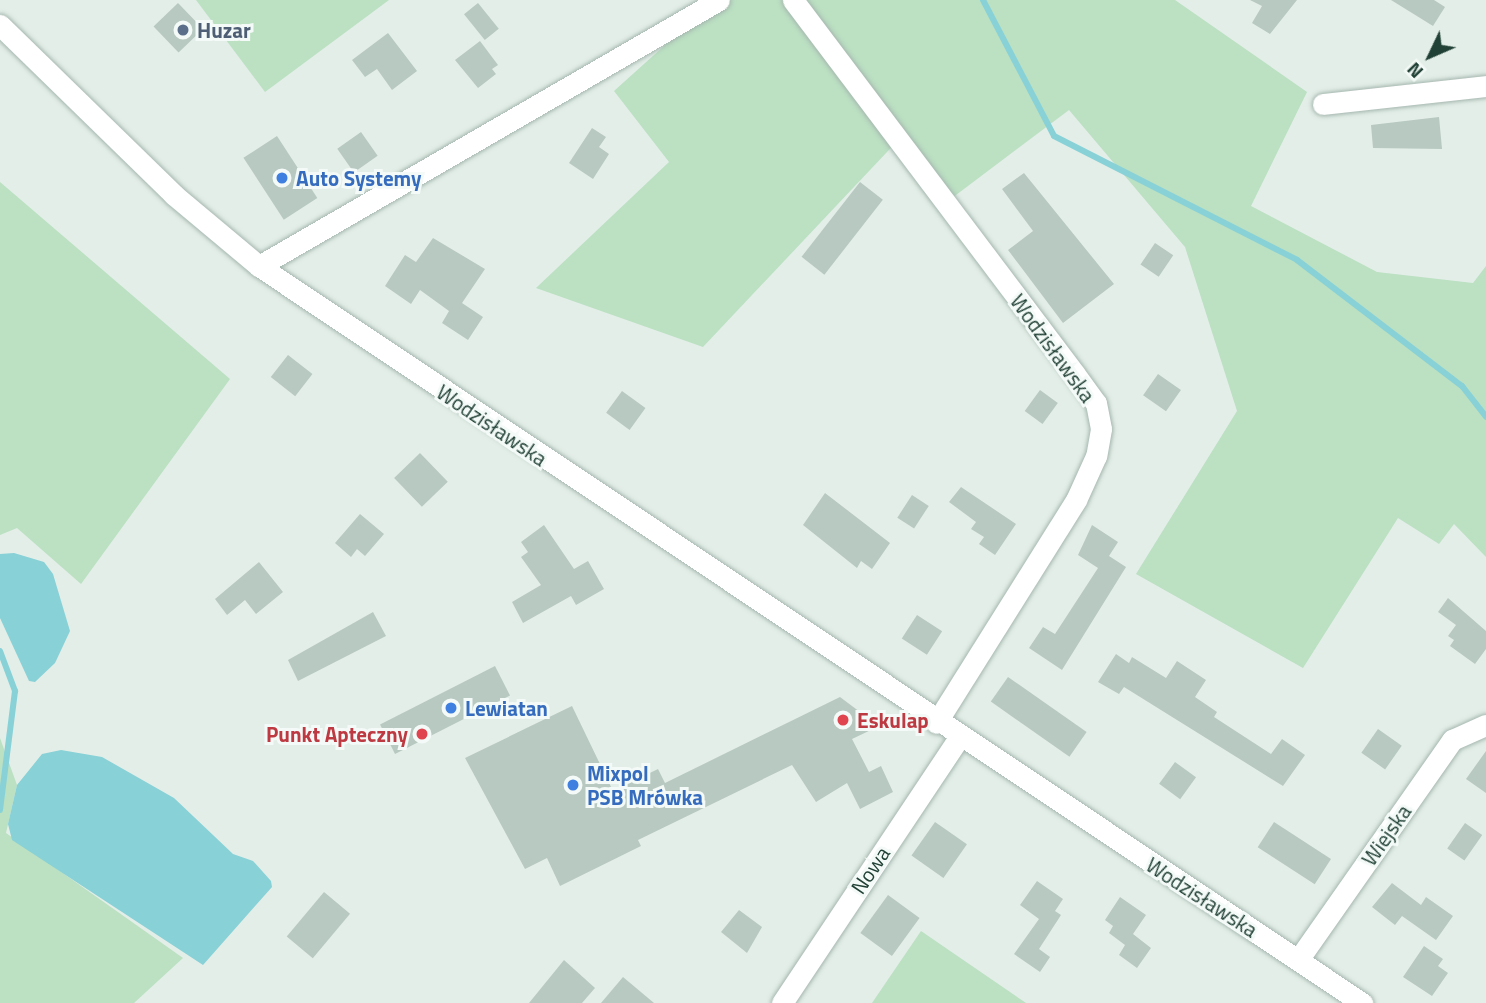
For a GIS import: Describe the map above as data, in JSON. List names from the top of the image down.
{
  "streets": {
    "street": ["Wodzisławska", "Wiejska", "Nowa"]
  },
  "crossings": [
    ["Wodzisławska", "Wiejska"],
    ["Wodzisławska", "Nowa"]
  ],
  "places": [
    "Huzar",
    "Auto Systemy",
    "Lewiatan",
    "Eskulap",
    "Punkt Apteczny",
    "Mixpol PSB Mrówka"
  ],
  "north": "bottom left"
}
